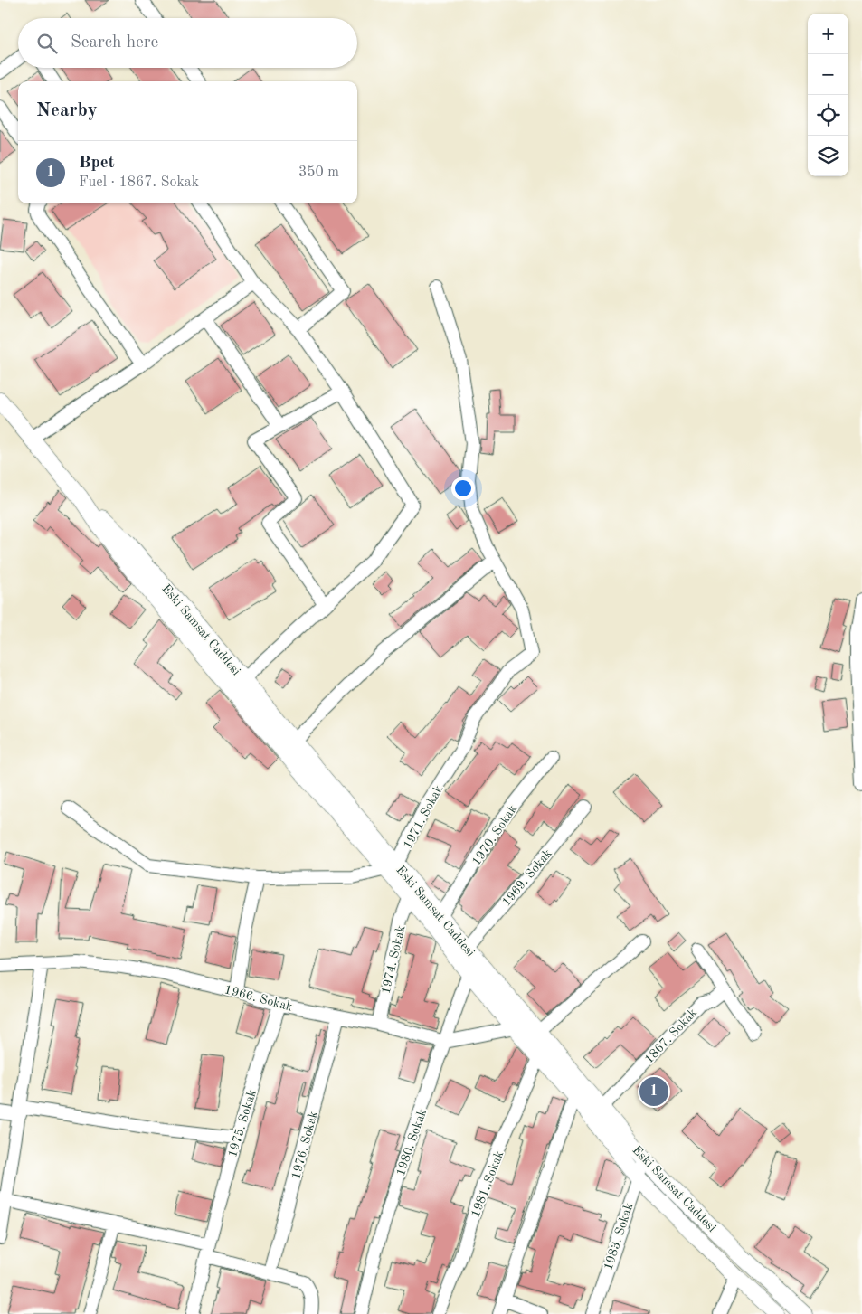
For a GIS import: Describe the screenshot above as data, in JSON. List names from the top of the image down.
{
  "streets": {
    "street": [
      "Eski Samsat Caddesi",
      "1971. Sokak",
      "1970. Sokak",
      "1969. Sokak",
      "1974. Sokak",
      "1966. Sokak",
      "1867. Sokak",
      "1975. Sokak",
      "1980. Sokak",
      "1976. Sokak",
      "1981. Sokak",
      "1983. Sokak"
    ]
  },
  "crossings": [
    ["Eski Samsat Caddesi", "1971. Sokak"],
    ["Eski Samsat Caddesi", "1970. Sokak"],
    ["Eski Samsat Caddesi", "1969. Sokak"],
    ["Eski Samsat Caddesi", "1974. Sokak"],
    ["Eski Samsat Caddesi", "1966. Sokak"],
    ["Eski Samsat Caddesi", "1867. Sokak"],
    ["Eski Samsat Caddesi", "1980. Sokak"],
    ["Eski Samsat Caddesi", "1981. Sokak"],
    ["Eski Samsat Caddesi", "1983. Sokak"],
    ["1974. Sokak", "1966. Sokak"],
    ["1966. Sokak", "1975. Sokak"],
    ["1966. Sokak", "1980. Sokak"],
    ["1966. Sokak", "1976. Sokak"]
  ],
  "page": {
    "map_buttons": ["+", "−"],
    "search": "Search here",
    "heading": "Nearby",
    "list": [
      {
        "mark": "1",
        "name": "Bpet",
        "note": "Fuel · 1867. Sokak",
        "value": "350 m"
      }
    ],
    "pins": "1"
  }
}
